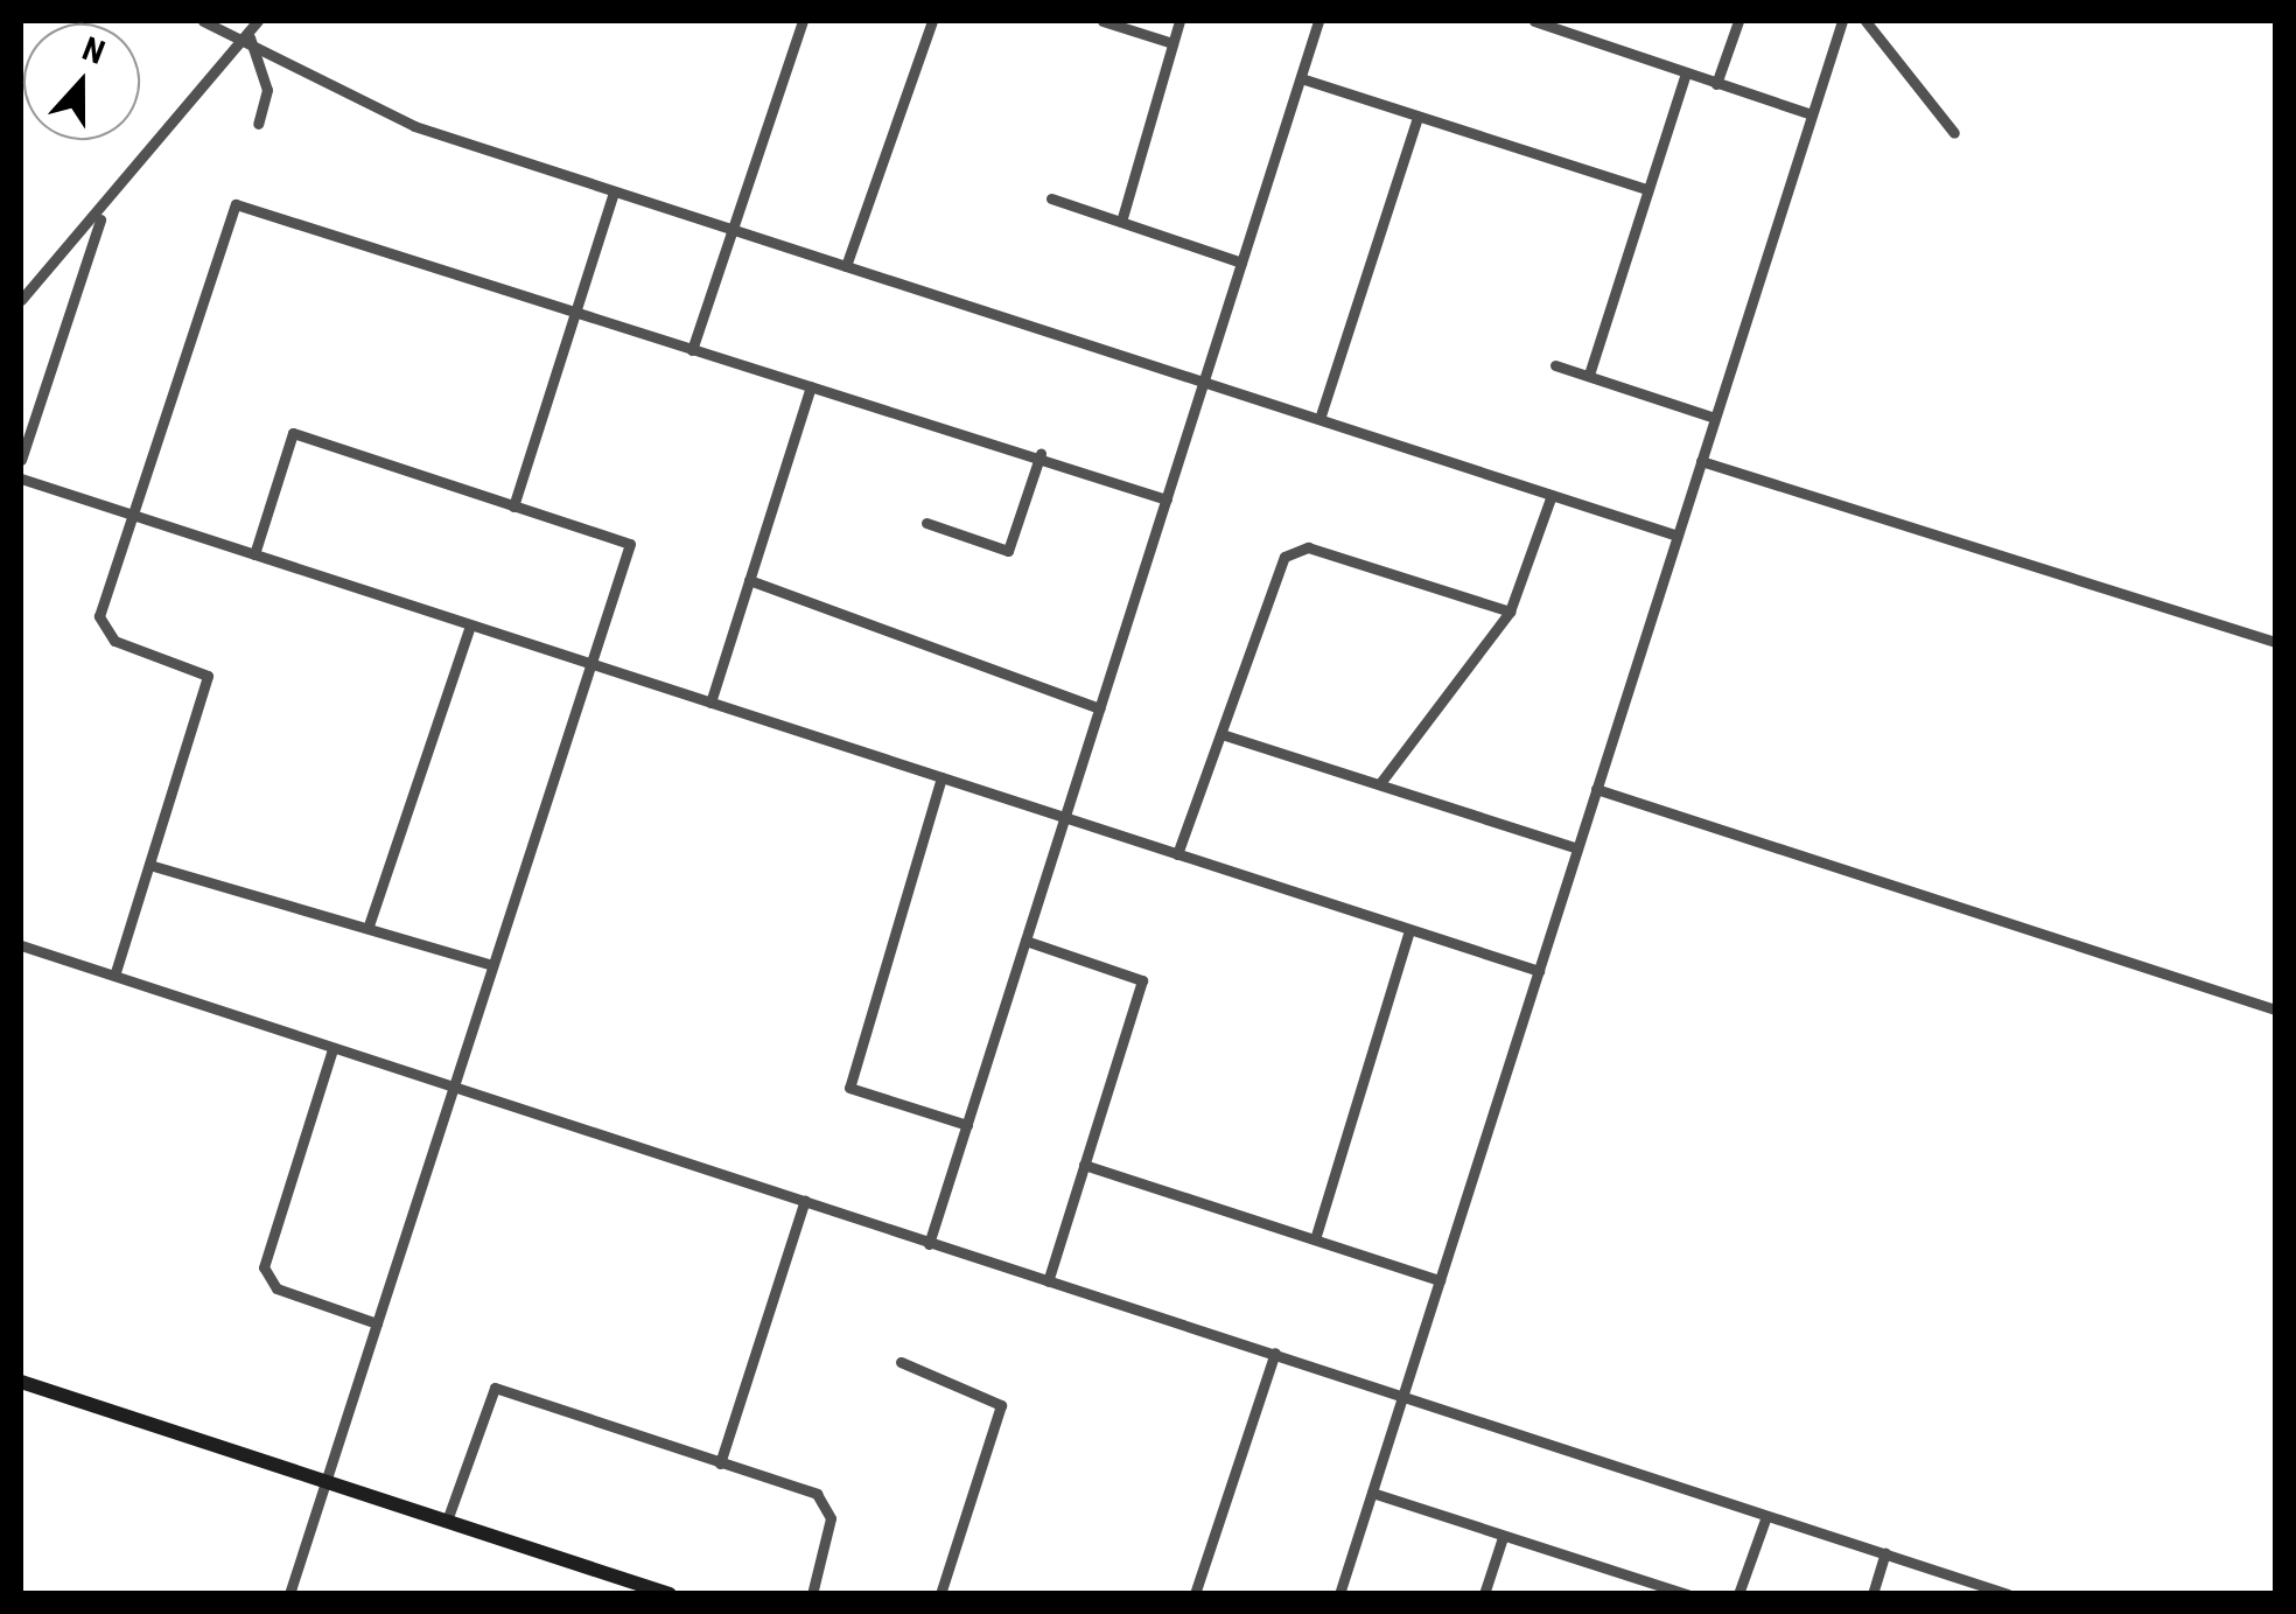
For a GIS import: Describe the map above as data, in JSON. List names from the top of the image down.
{
  "north": "top"
}
